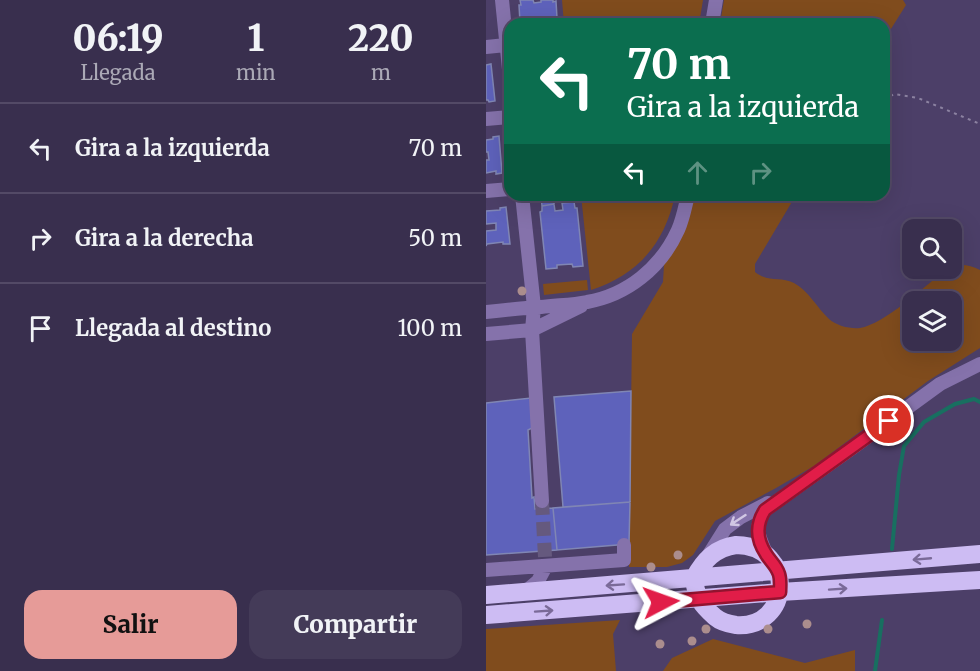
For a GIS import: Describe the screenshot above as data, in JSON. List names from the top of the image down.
{
  "page": {
    "eta": [
      "06:19",
      "Llegada",
      "1",
      "min",
      "220",
      "m"
    ],
    "turn": ["70 m", "Gira a la izquierda"],
    "list": [
      {
        "name": "Gira a la izquierda",
        "value": "70 m"
      },
      {
        "name": "Gira a la derecha",
        "value": "50 m"
      },
      {
        "name": "Llegada al destino",
        "value": "100 m"
      }
    ],
    "buttons": ["Salir", "Compartir"]
  }
}
